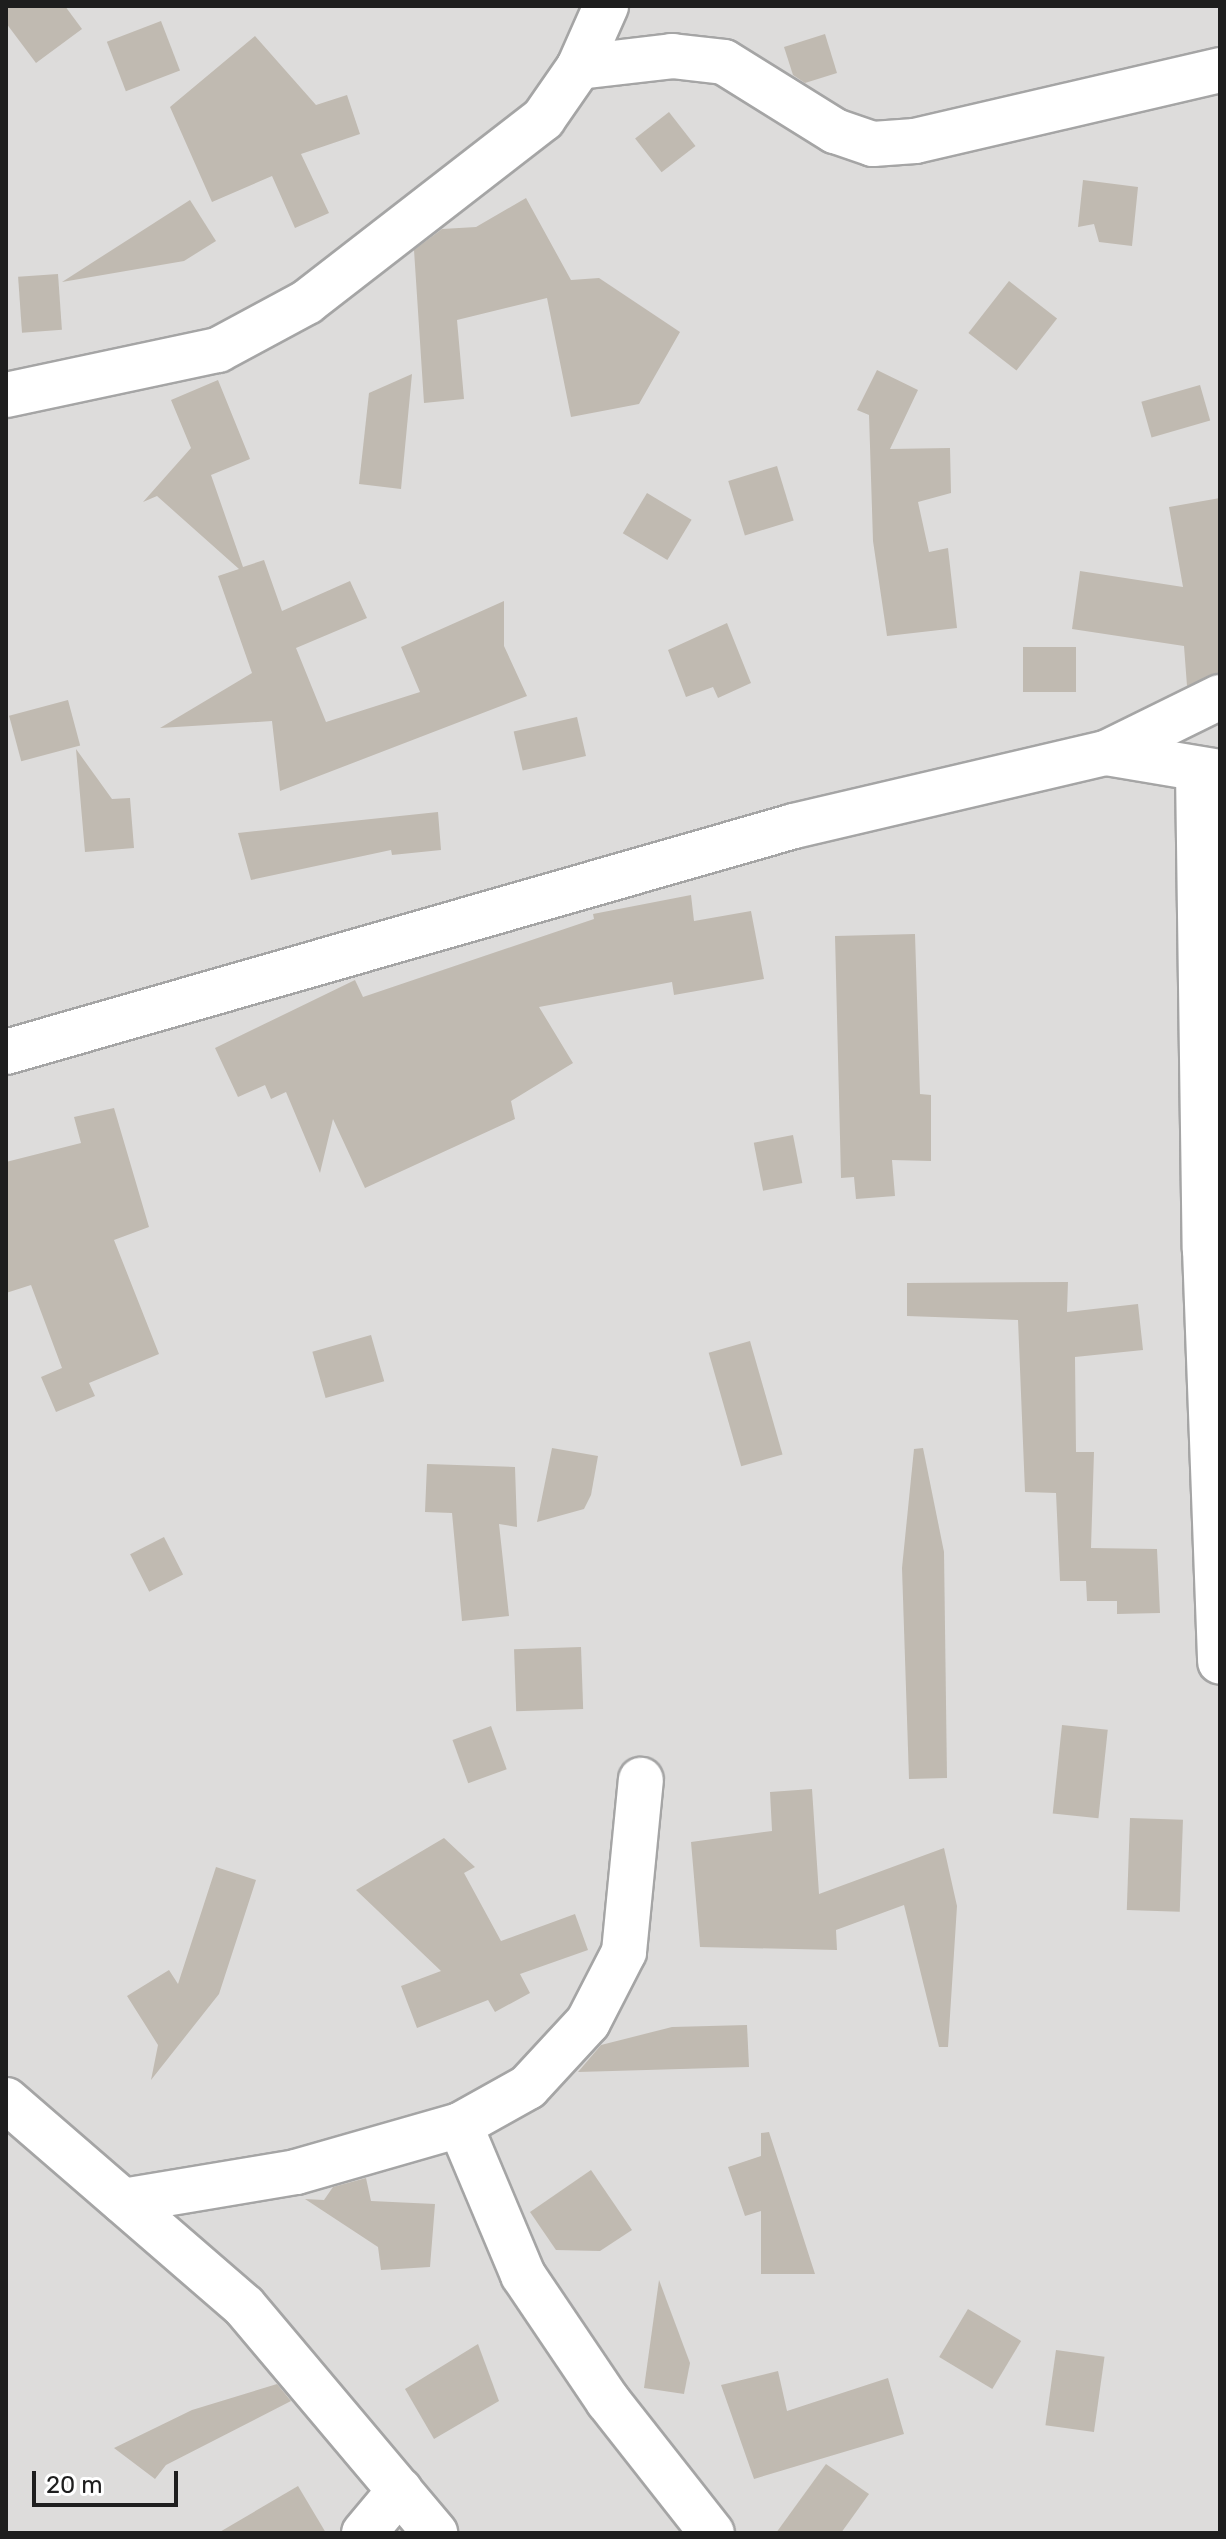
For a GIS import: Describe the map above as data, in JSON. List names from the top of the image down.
{
  "scale_bar": "20 m"
}
